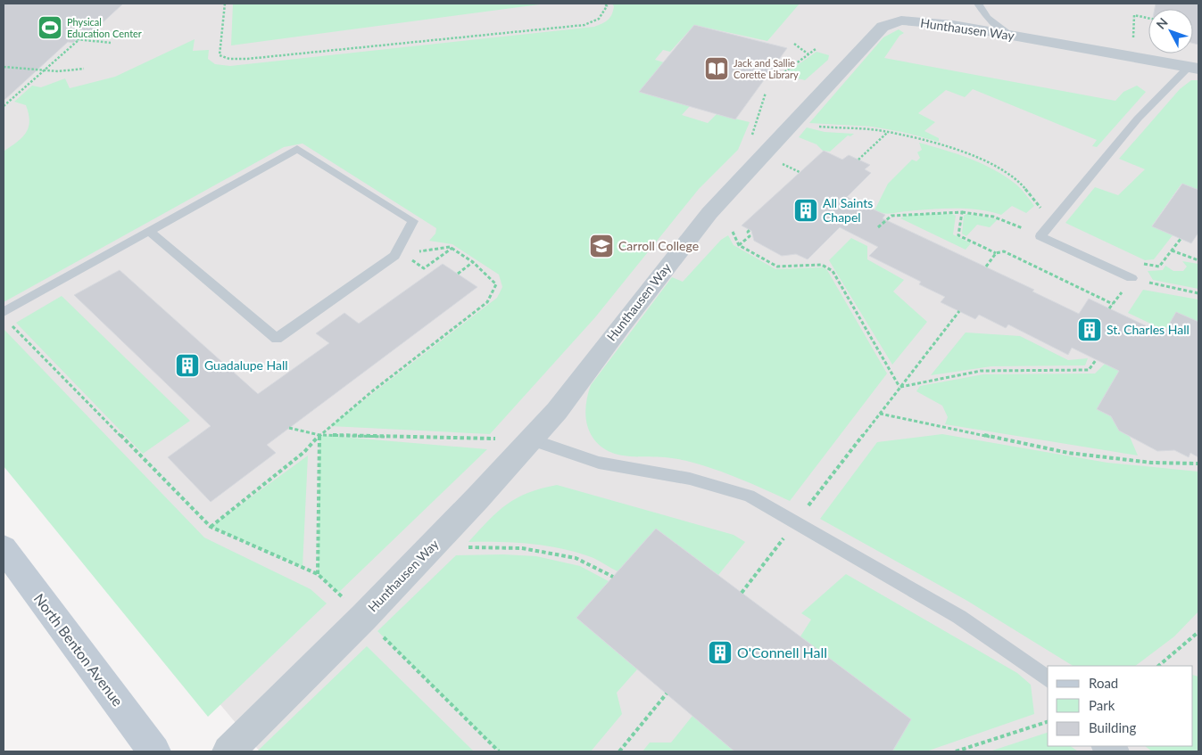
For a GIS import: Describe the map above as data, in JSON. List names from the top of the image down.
{
  "streets": {
    "main road": ["North Benton Avenue"],
    "street": ["Hunthausen Way"]
  },
  "places": {
    "sports": ["Physical Education Center"],
    "library": ["Jack and Sallie Corette Library"],
    "building": [
      "All Saints Chapel",
      "St. Charles Hall",
      "Guadalupe Hall",
      "O'Connell Hall"
    ],
    "school or university": ["Carroll College"]
  },
  "legend": ["Road", "Park", "Building"],
  "north": "top left"
}
